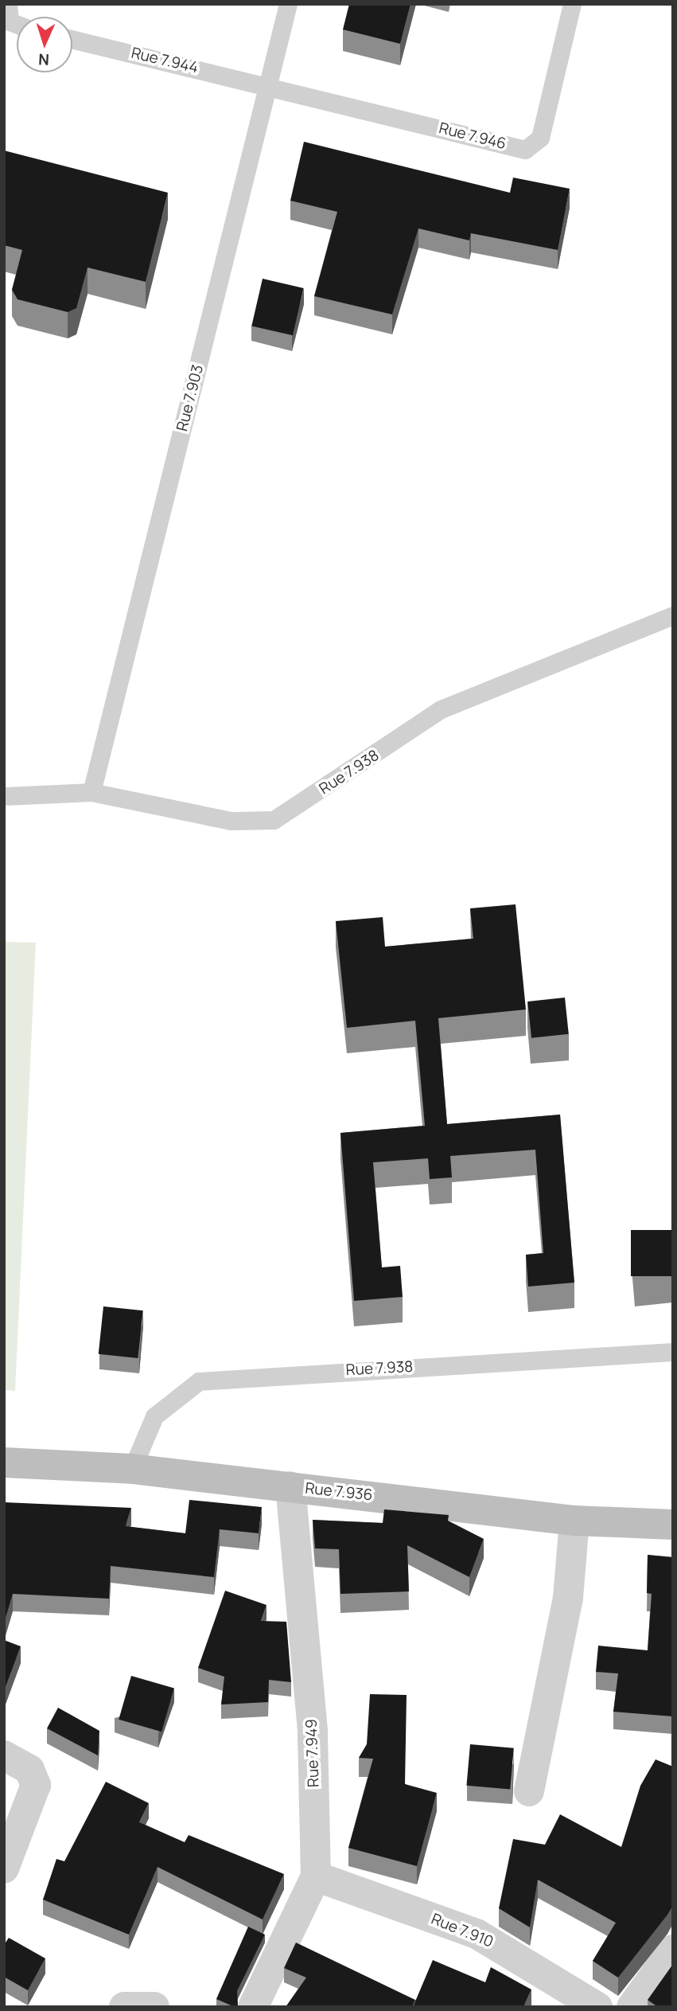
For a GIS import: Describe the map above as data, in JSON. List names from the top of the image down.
{
  "streets": {
    "street": ["Rue 7.936", "Rue 7.949", "Rue 7.910"],
    "lane": [
      "Rue 7.944",
      "Rue 7.946",
      "Rue 7.903",
      "Rue 7.938"
    ]
  },
  "crossings": [
    ["Rue 7.944", "Rue 7.946"],
    ["Rue 7.944", "Rue 7.903"],
    ["Rue 7.946", "Rue 7.903"],
    ["Rue 7.903", "Rue 7.938"],
    ["Rue 7.938", "Rue 7.936"],
    ["Rue 7.936", "Rue 7.949"],
    ["Rue 7.949", "Rue 7.910"]
  ],
  "north": "bottom"
}
